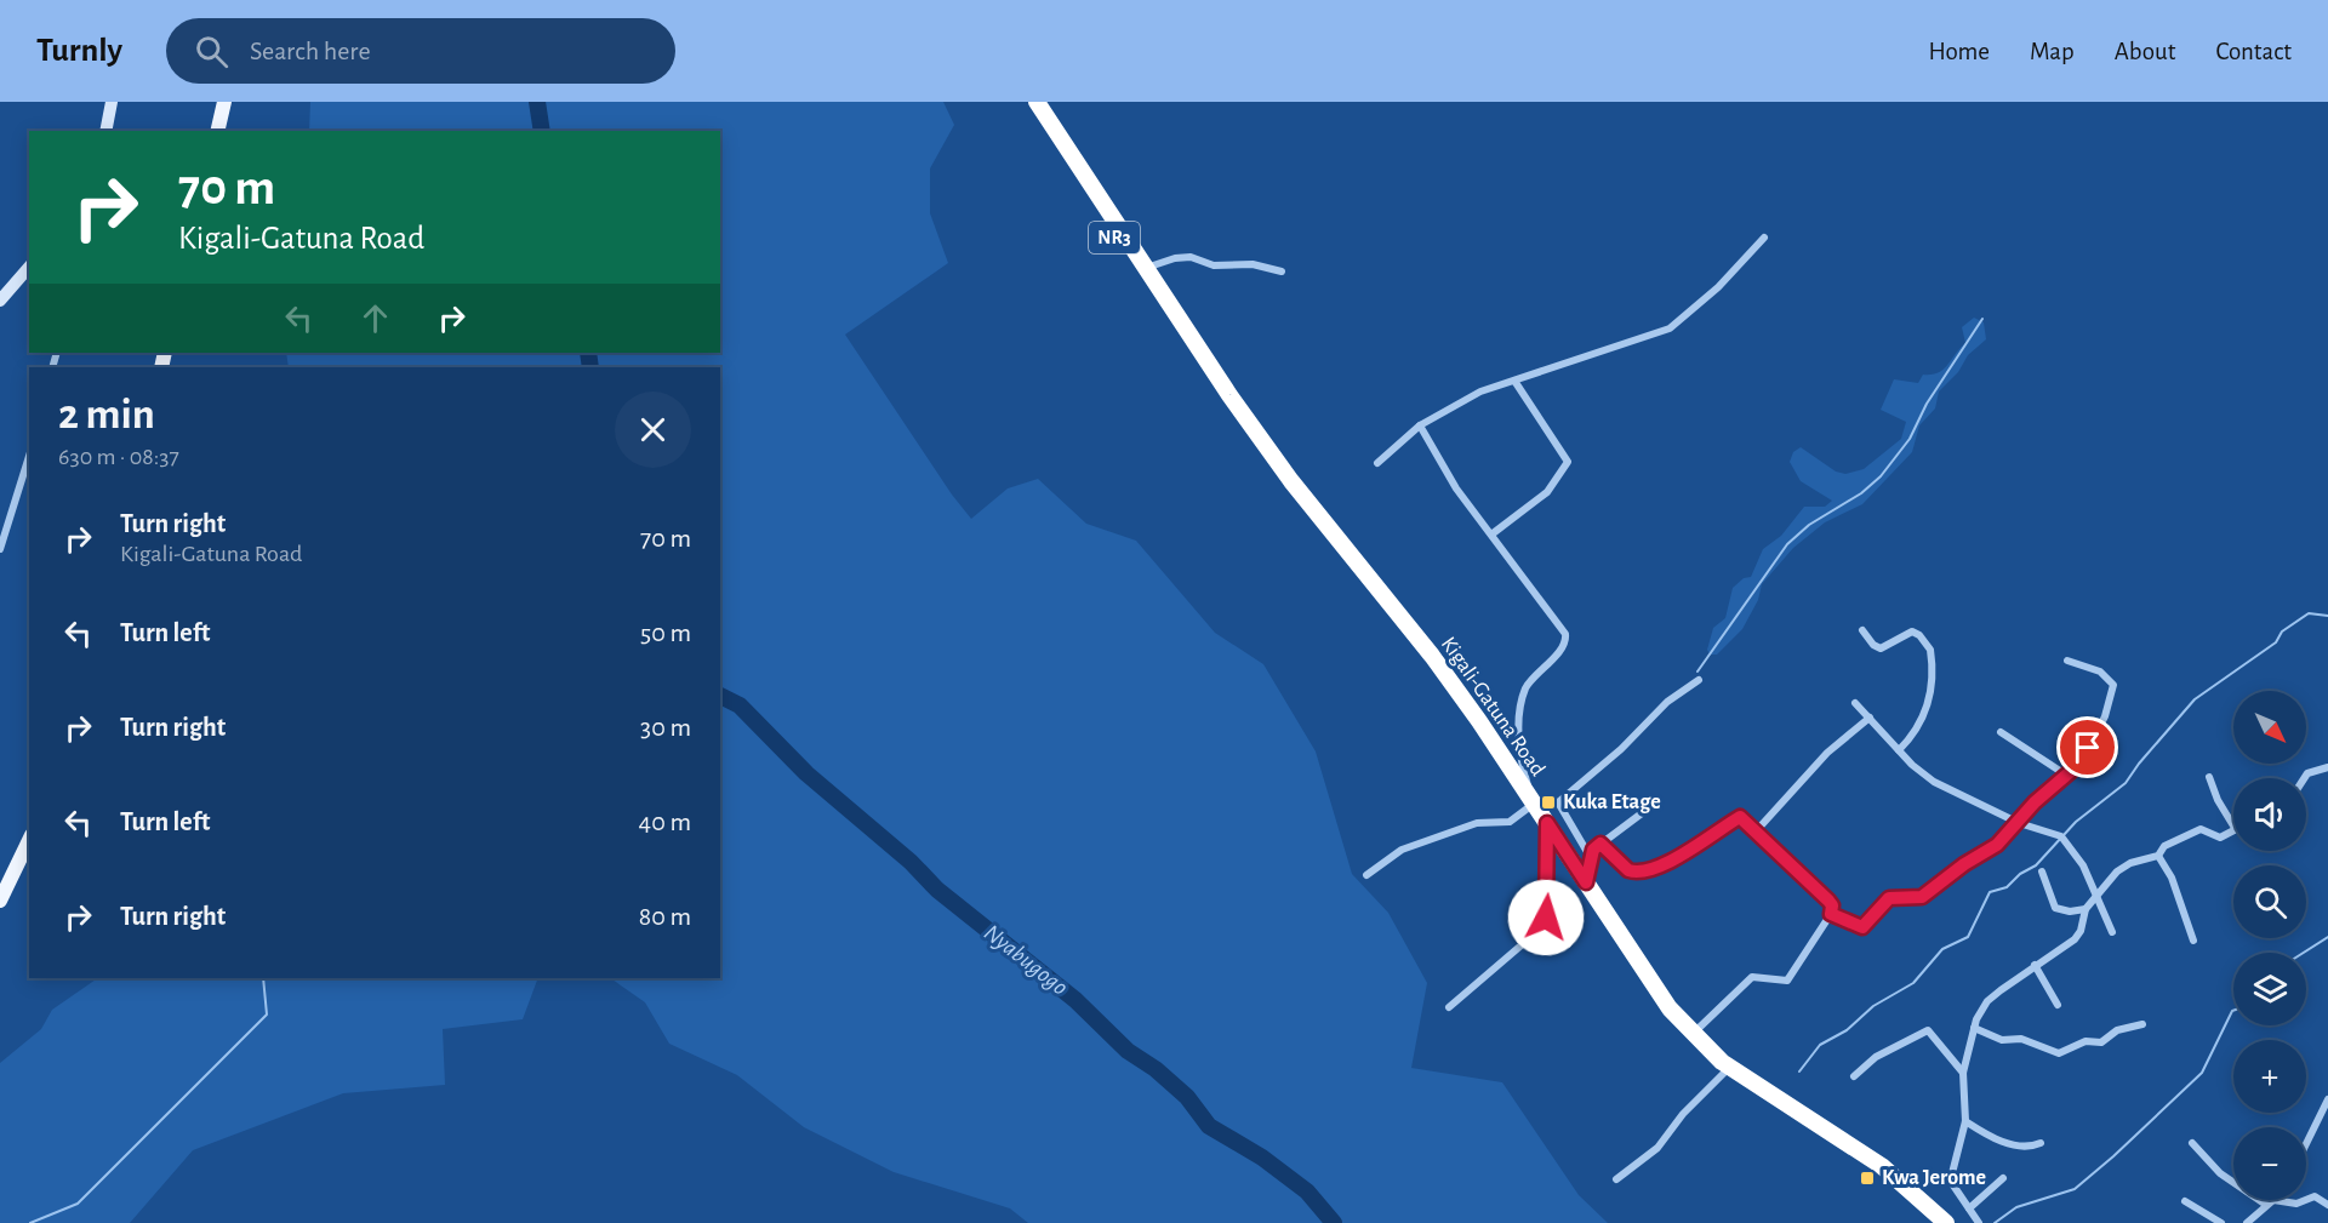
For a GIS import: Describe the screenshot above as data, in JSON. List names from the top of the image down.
{
  "streets": {
    "highway": ["NR3", "Kigali-Gatuna Road"]
  },
  "water": ["Nyabugogo"],
  "places": {
    "transit": ["Kuka Etage", "Kwa Jerome"]
  },
  "north": "bottom right",
  "page": {
    "header": "Turnly",
    "search": "Search here",
    "nav": [
      "Home",
      "Map",
      "About",
      "Contact"
    ],
    "turn": ["70 m", "Kigali-Gatuna Road"],
    "heading": ["2 min", "630 m · 08:37"],
    "list": [
      {
        "name": "Turn right",
        "note": "Kigali-Gatuna Road",
        "value": "70 m"
      },
      {
        "name": "Turn left",
        "value": "50 m"
      },
      {
        "name": "Turn right",
        "value": "30 m"
      },
      {
        "name": "Turn left",
        "value": "40 m"
      },
      {
        "name": "Turn right",
        "value": "80 m"
      }
    ],
    "map_buttons": ["+", "−"]
  }
}
